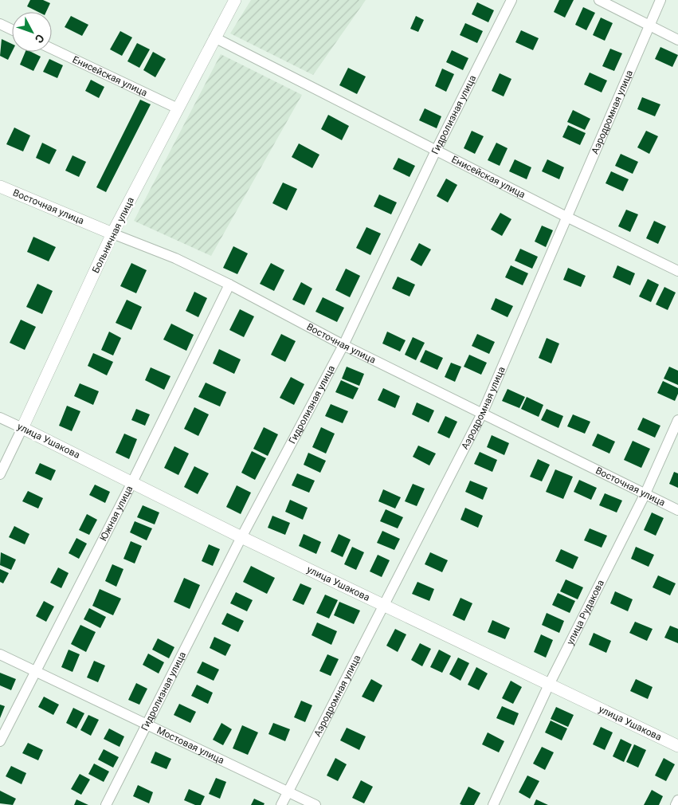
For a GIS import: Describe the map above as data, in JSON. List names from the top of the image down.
{
  "streets": {
    "street": [
      "Енисейская улица",
      "Аэродромная улица",
      "Гидролизная улица",
      "Восточная улица",
      "Больничная улица",
      "улица Ушакова",
      "Южная улица",
      "улица Рудакова",
      "Мостовая улица"
    ]
  },
  "crossings": [
    ["Енисейская улица", "Аэродромная улица"],
    ["Енисейская улица", "Гидролизная улица"],
    ["Енисейская улица", "Больничная улица"],
    ["Аэродромная улица", "Восточная улица"],
    ["Аэродромная улица", "улица Ушакова"],
    ["Аэродромная улица", "Мостовая улица"],
    ["Гидролизная улица", "Восточная улица"],
    ["Гидролизная улица", "улица Ушакова"],
    ["Гидролизная улица", "Мостовая улица"],
    ["Восточная улица", "Больничная улица"],
    ["Восточная улица", "Южная улица"],
    ["Восточная улица", "улица Рудакова"],
    ["Больничная улица", "улица Ушакова"],
    ["улица Ушакова", "Южная улица"],
    ["улица Ушакова", "улица Рудакова"],
    ["Южная улица", "Мостовая улица"]
  ],
  "north": "bottom right"
}
